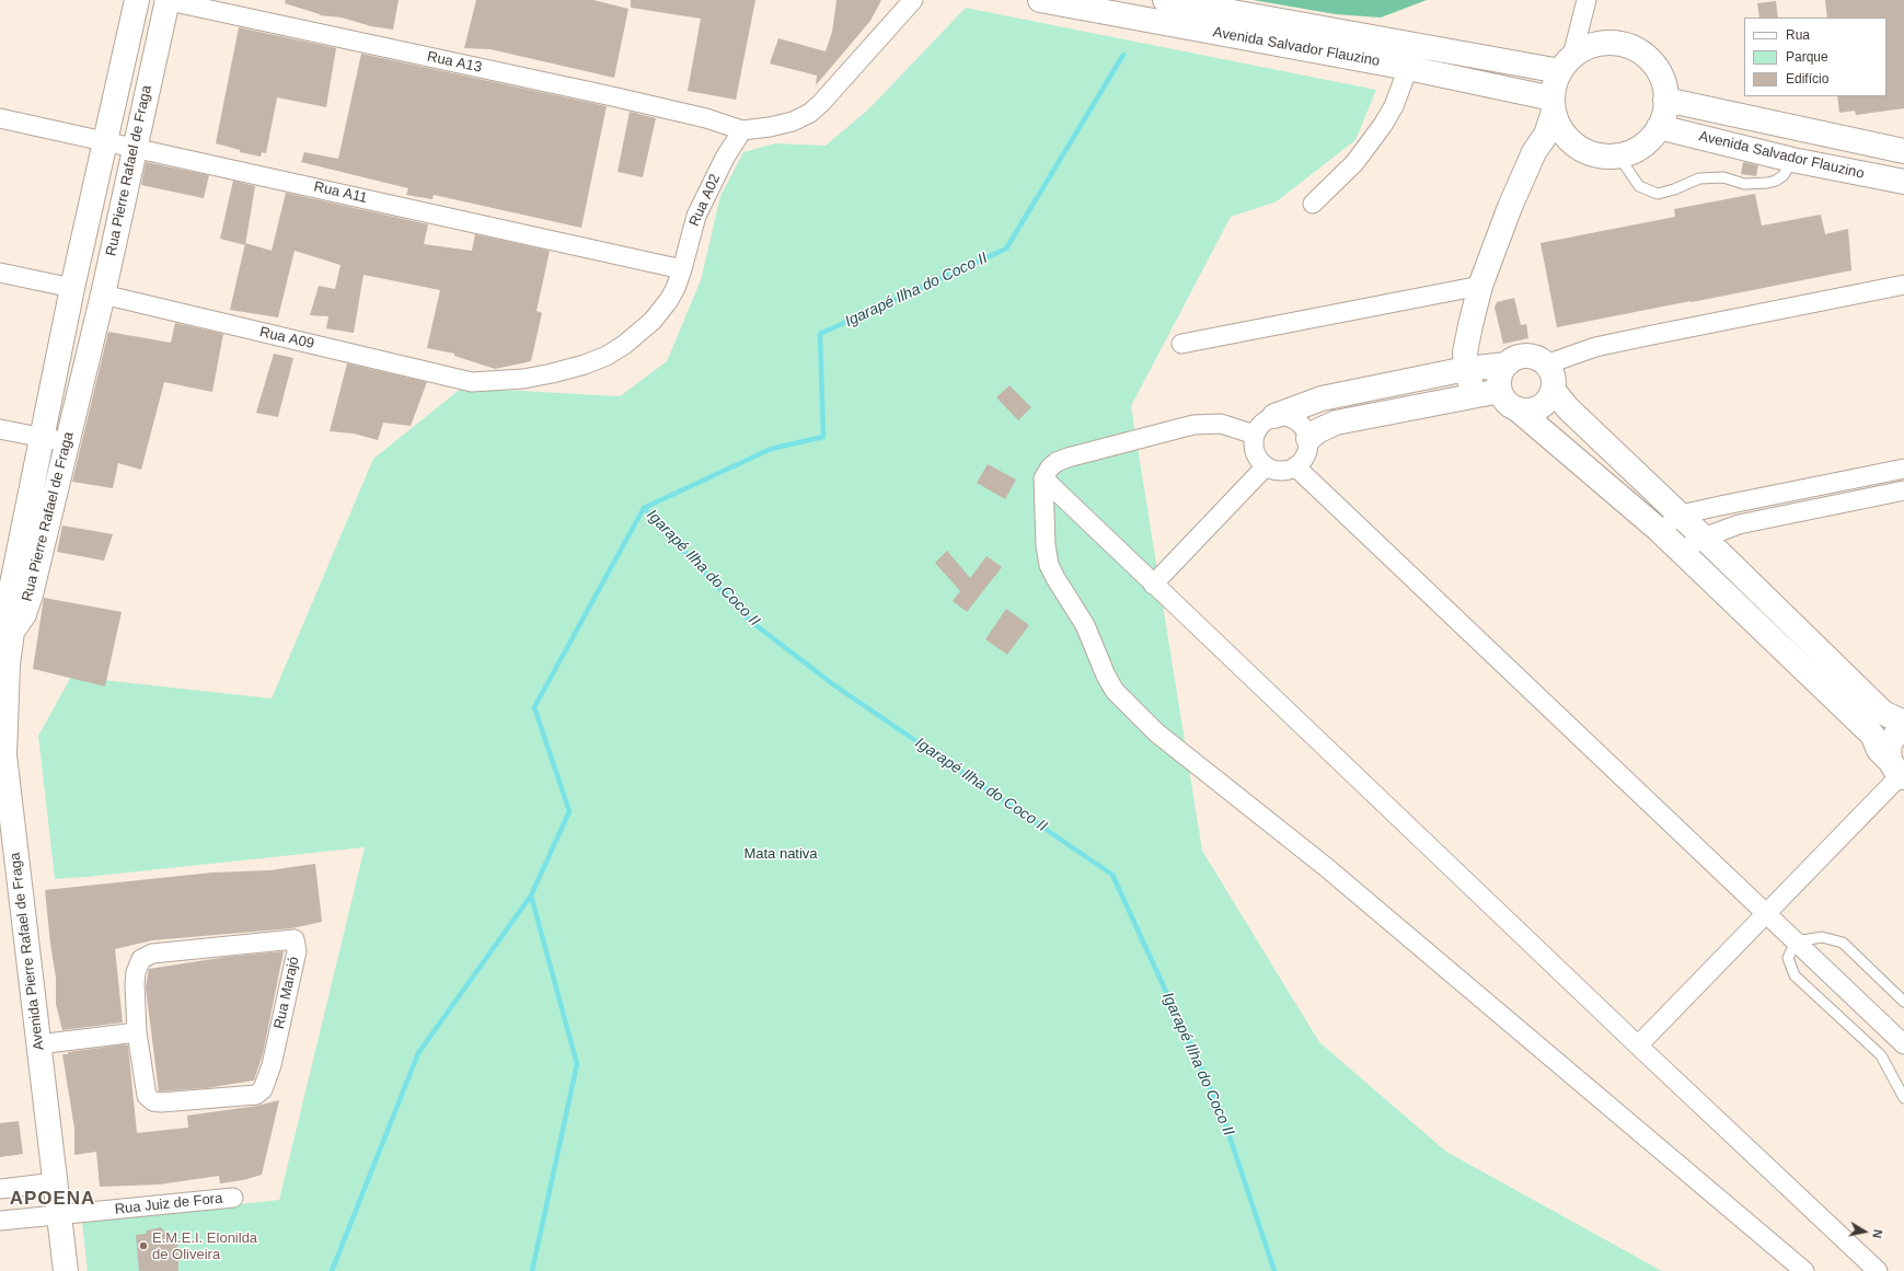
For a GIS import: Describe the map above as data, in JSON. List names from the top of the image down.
{
  "streets": {
    "street": [
      "Avenida Salvador Flauzino",
      "Rua A13",
      "Rua Pierre Rafael de Fraga",
      "Rua A11",
      "Rua A02",
      "Rua A09",
      "Avenida Pierre Rafael de Fraga",
      "Rua Marajó",
      "Rua Juiz de Fora"
    ]
  },
  "crossings": [
    ["Rua A13", "Rua Pierre Rafael de Fraga"],
    ["Rua A13", "Rua A02"],
    ["Rua Pierre Rafael de Fraga", "Rua A11"],
    ["Rua Pierre Rafael de Fraga", "Rua A09"],
    ["Rua Pierre Rafael de Fraga", "Avenida Pierre Rafael de Fraga"],
    ["Rua A11", "Rua A02"],
    ["Rua A02", "Rua A09"],
    ["Avenida Pierre Rafael de Fraga", "Rua Juiz de Fora"]
  ],
  "districts": ["APOENA"],
  "water": ["Igarapé Ilha do Coco II"],
  "parks": ["Mata nativa"],
  "places": ["E.M.E.I. Elonilda de Oliveira"],
  "legend": ["Rua", "Parque", "Edifício"],
  "north": "right"
}
